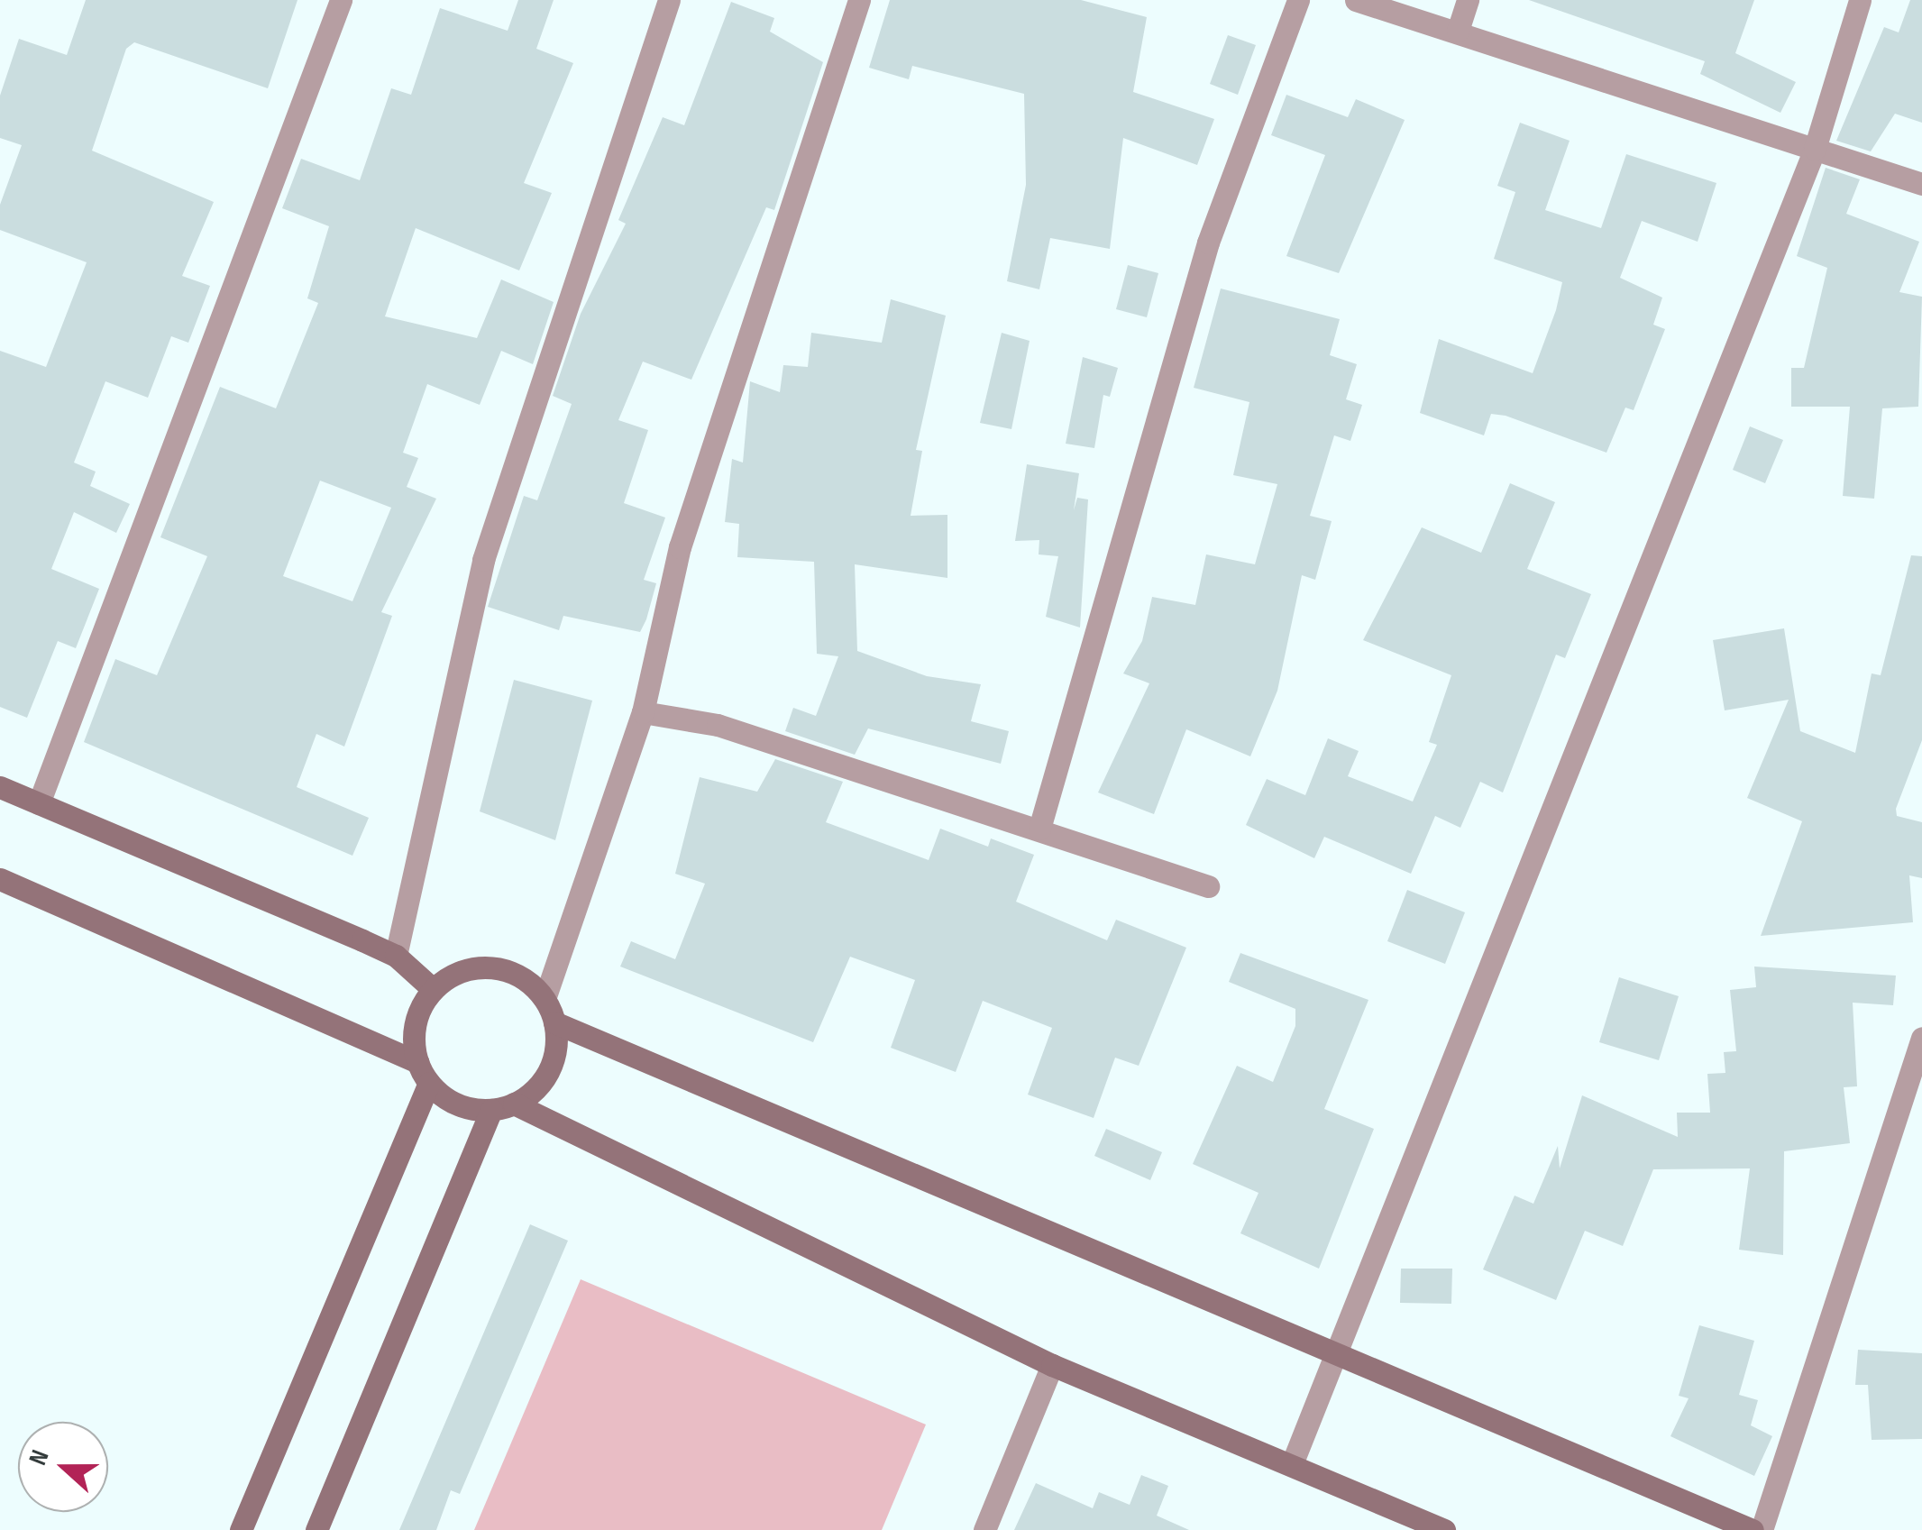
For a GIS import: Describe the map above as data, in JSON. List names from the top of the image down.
{
  "north": "left"
}
